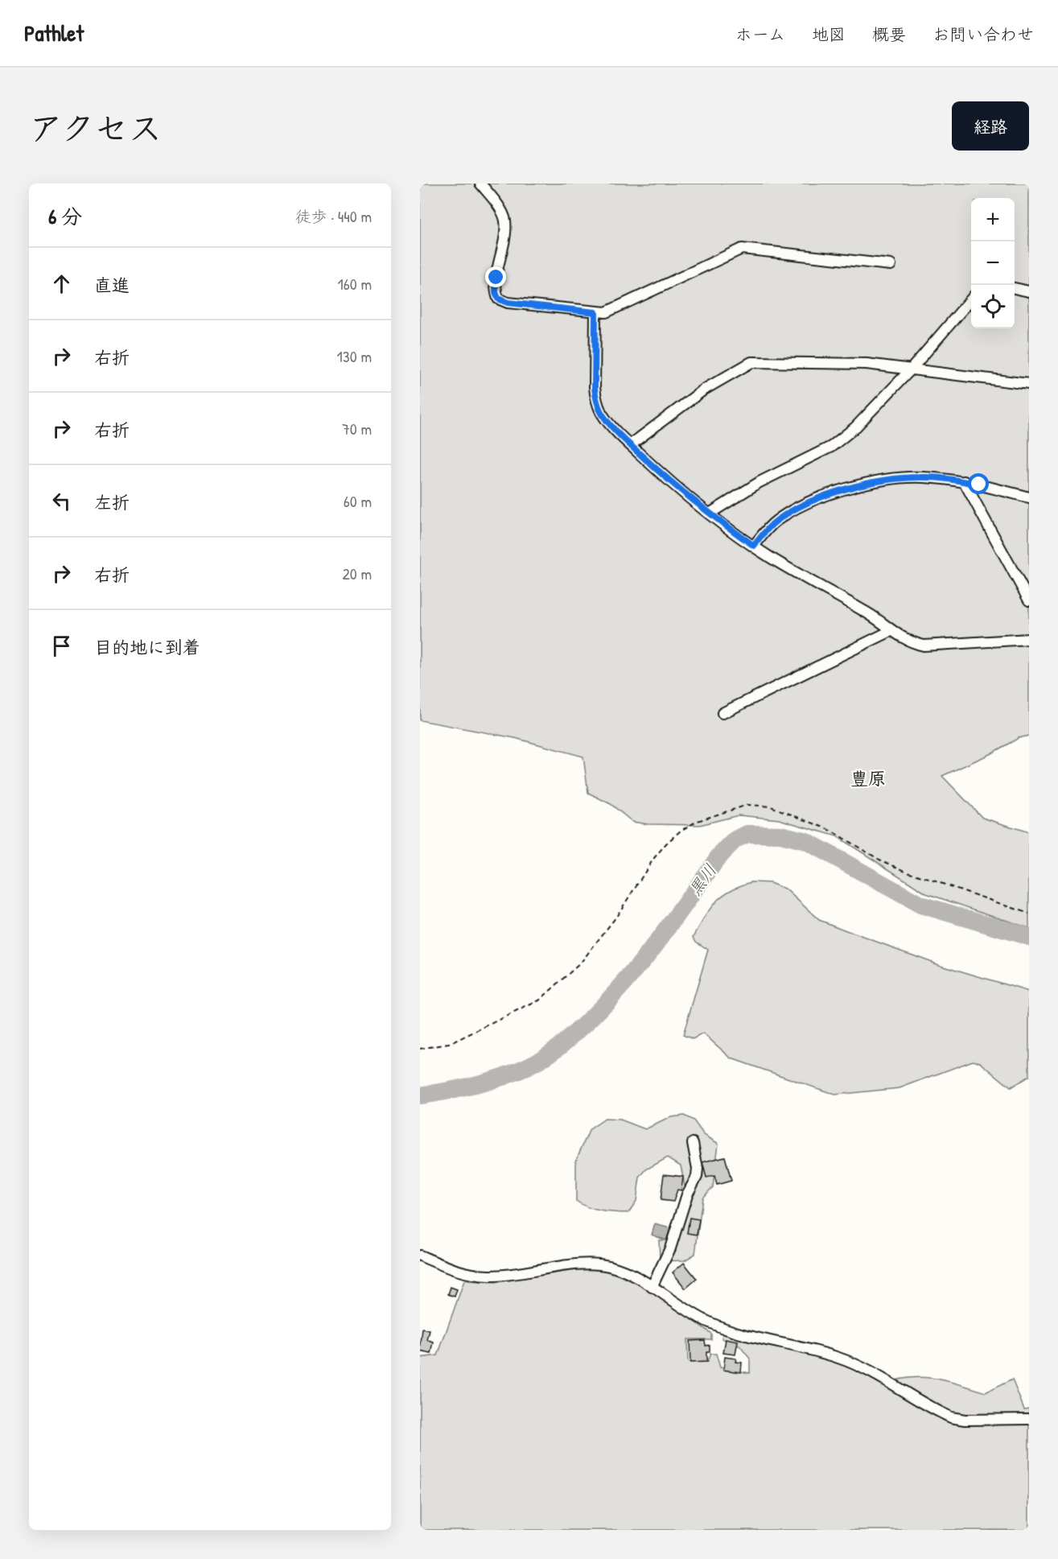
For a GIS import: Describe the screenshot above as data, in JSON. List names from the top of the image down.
{
  "districts": ["豊原"],
  "water": ["黒川"],
  "page": {
    "header": "Pathlet",
    "nav": [
      "ホーム",
      "地図",
      "概要",
      "お問い合わせ"
    ],
    "title": "アクセス",
    "buttons": "経路",
    "heading": ["6 分", "徒歩 · 440 m"],
    "map_buttons": ["+", "−"],
    "list": [
      ["直進", "160 m"],
      ["右折", "130 m"],
      ["右折", "70 m"],
      ["左折", "60 m"],
      ["右折", "20 m"],
      "目的地に到着"
    ]
  }
}
